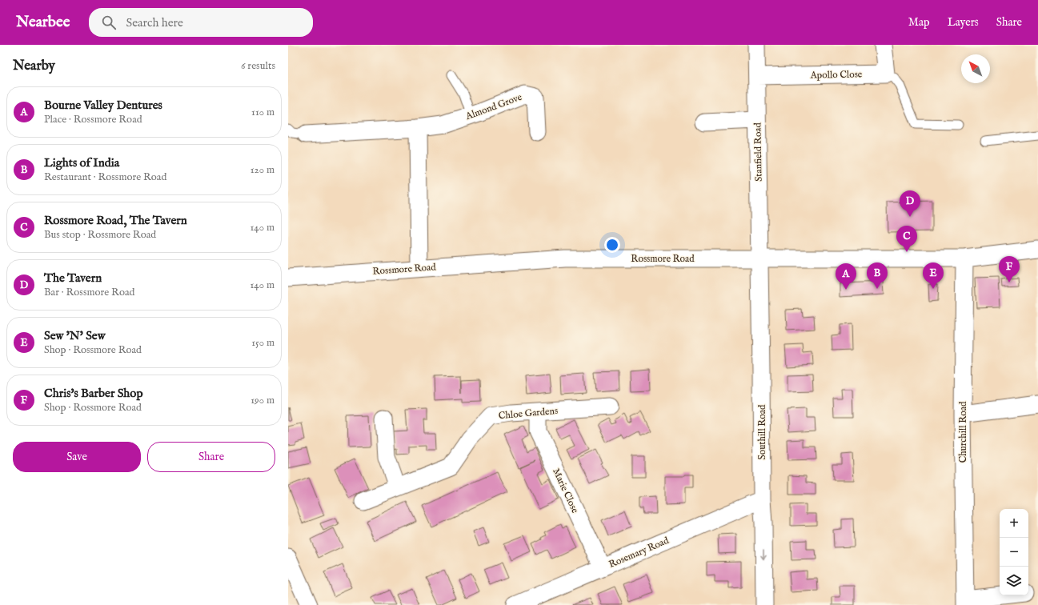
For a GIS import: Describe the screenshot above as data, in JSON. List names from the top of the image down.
{
  "streets": {
    "street": [
      "Apollo Close",
      "Almond Grove",
      "Stanfield Road",
      "Rossmore Road",
      "Chloe Gardens",
      "Southill Road",
      "Churchill Road",
      "Marie Close",
      "Rosemary Road"
    ]
  },
  "crossings": [
    ["Apollo Close", "Stanfield Road"],
    ["Stanfield Road", "Rossmore Road"],
    ["Stanfield Road", "Southill Road"],
    ["Rossmore Road", "Southill Road"],
    ["Rossmore Road", "Churchill Road"],
    ["Chloe Gardens", "Marie Close"],
    ["Southill Road", "Rosemary Road"],
    ["Marie Close", "Rosemary Road"]
  ],
  "north": "top left",
  "page": {
    "header": "Nearbee",
    "search": "Search here",
    "nav": ["Map", "Layers", "Share"],
    "heading": ["Nearby", "6 results"],
    "list": [
      {
        "mark": "A",
        "name": "Bourne Valley Dentures",
        "note": "Place · Rossmore Road",
        "value": "110 m"
      },
      {
        "mark": "B",
        "name": "Lights of India",
        "note": "Restaurant · Rossmore Road",
        "value": "120 m"
      },
      {
        "mark": "C",
        "name": "Rossmore Road, The Tavern",
        "note": "Bus stop · Rossmore Road",
        "value": "140 m"
      },
      {
        "mark": "D",
        "name": "The Tavern",
        "note": "Bar · Rossmore Road",
        "value": "140 m"
      },
      {
        "mark": "E",
        "name": "Sew 'N' Sew",
        "note": "Shop · Rossmore Road",
        "value": "150 m"
      },
      {
        "mark": "F",
        "name": "Chris's Barber Shop",
        "note": "Shop · Rossmore Road",
        "value": "190 m"
      }
    ],
    "pins": [
      "D",
      "C",
      "F",
      "B",
      "E",
      "A"
    ],
    "buttons": ["Save", "Share"],
    "map_buttons": ["+", "−"]
  }
}
